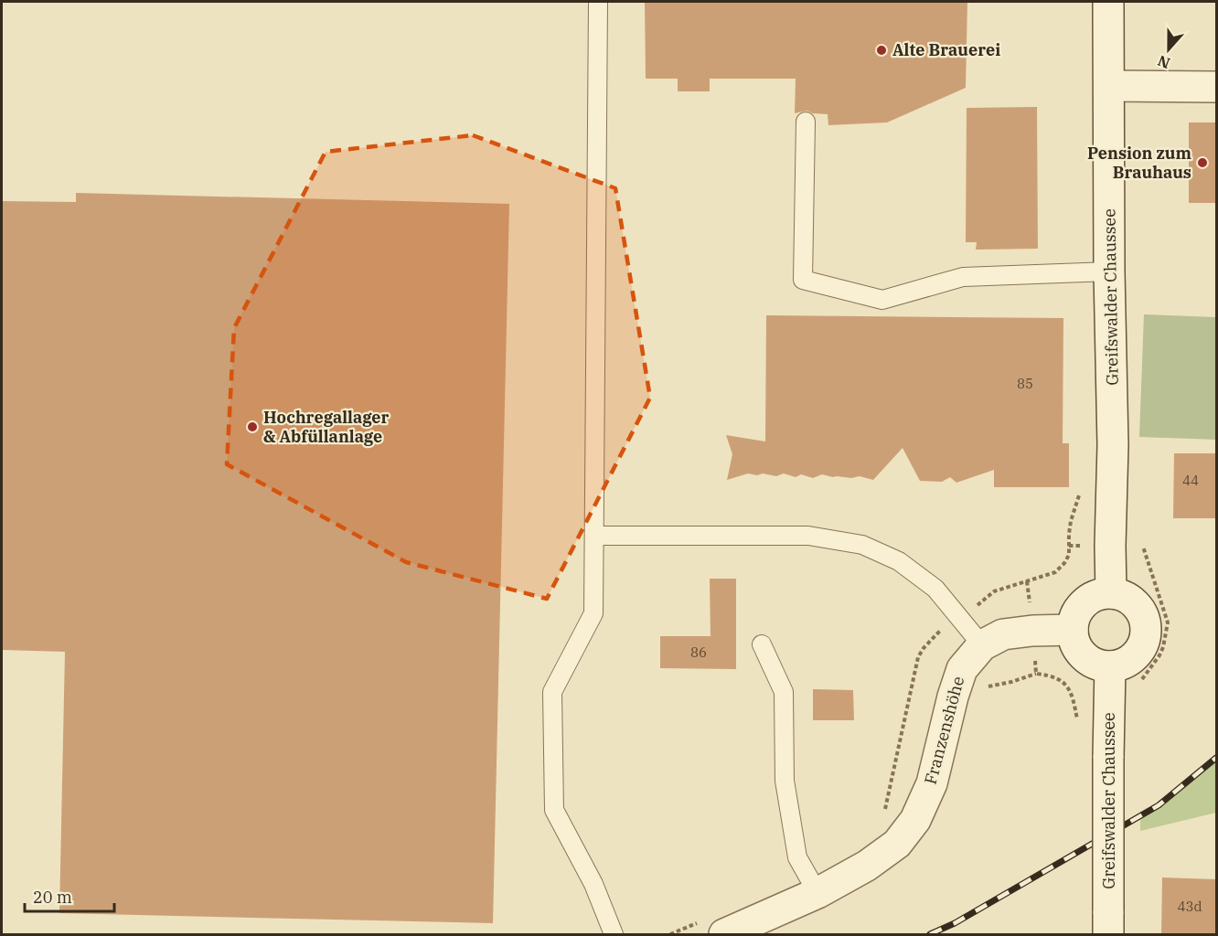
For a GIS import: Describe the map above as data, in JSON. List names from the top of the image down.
{
  "streets": {
    "main road": ["Greifswalder Chaussee", "Franzenshöhe"]
  },
  "crossings": [
    ["Greifswalder Chaussee", "Franzenshöhe"]
  ],
  "places": ["Alte Brauerei", "Pension zum Brauhaus", "Hochregallager & Abfüllanlage"],
  "house_numbers": [
    "85",
    "44",
    "86",
    "43d"
  ],
  "scale_bar": "20 m",
  "north": "bottom"
}
